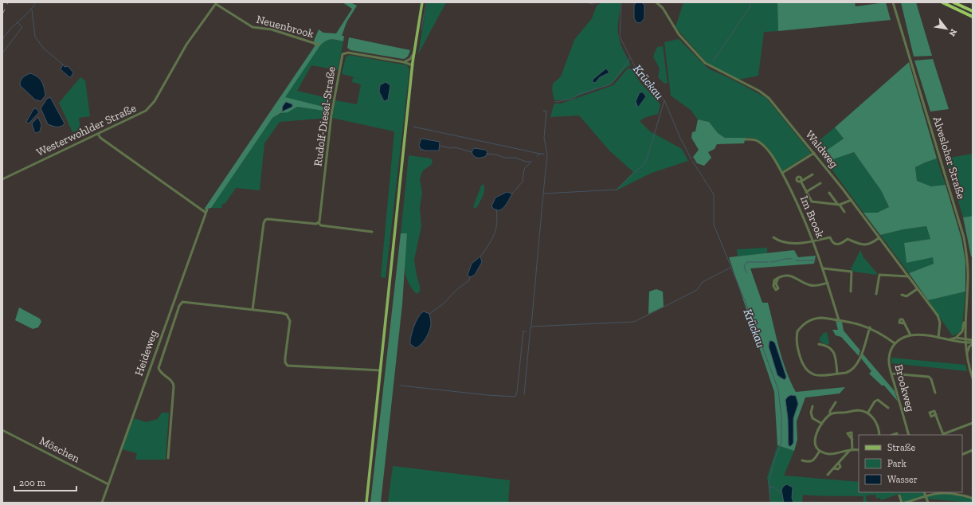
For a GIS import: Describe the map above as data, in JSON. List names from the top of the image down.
{
  "streets": {
    "street": [
      "Neuenbrook",
      "Rudolf-Diesel-Straße",
      "Westerwohlder Straße",
      "Waldweg",
      "Alvesloher Straße",
      "Im Brook",
      "Heideweg",
      "Brookweg",
      "Möschen"
    ]
  },
  "crossings": [
    ["Neuenbrook", "Westerwohlder Straße"],
    ["Westerwohlder Straße", "Heideweg"],
    ["Heideweg", "Möschen"]
  ],
  "water": ["Krückau"],
  "legend": ["Straße", "Park", "Wasser"],
  "scale_bar": "200 m",
  "north": "bottom right"
}
